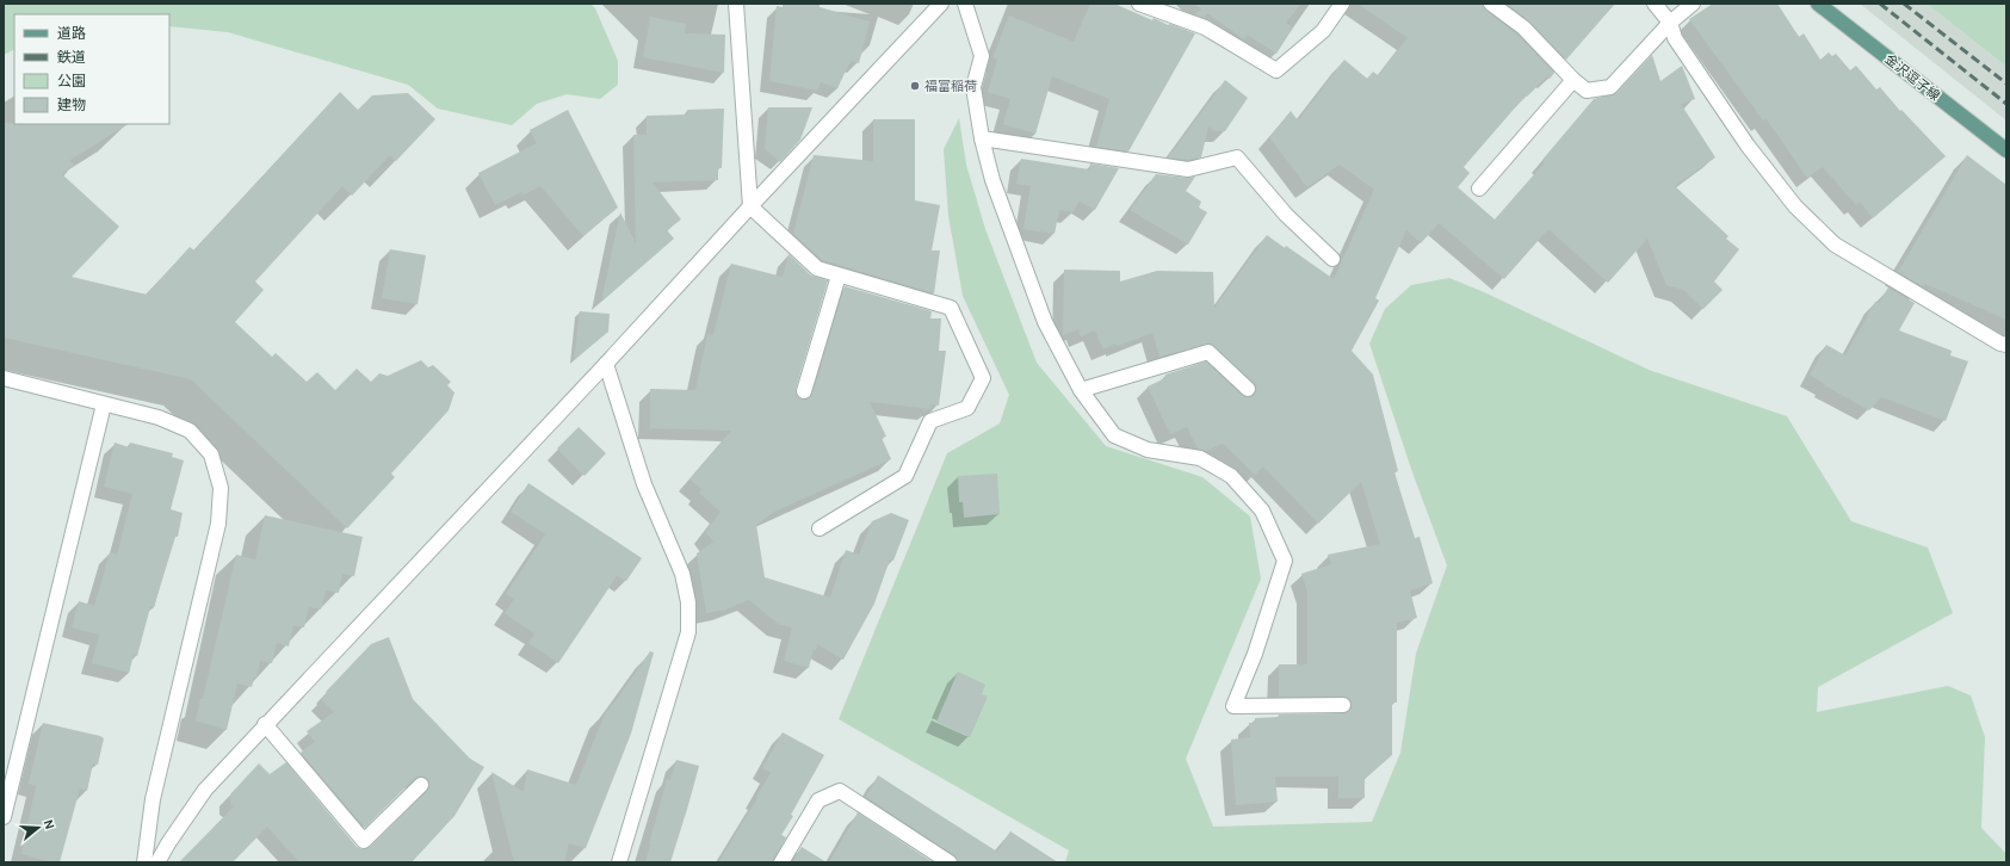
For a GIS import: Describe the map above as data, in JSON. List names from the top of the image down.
{
  "streets": {
    "main road": ["金沢逗子線"]
  },
  "places": ["福富稲荷"],
  "legend": [
    "道路",
    "鉄道",
    "公園",
    "建物"
  ],
  "north": "right"
}
